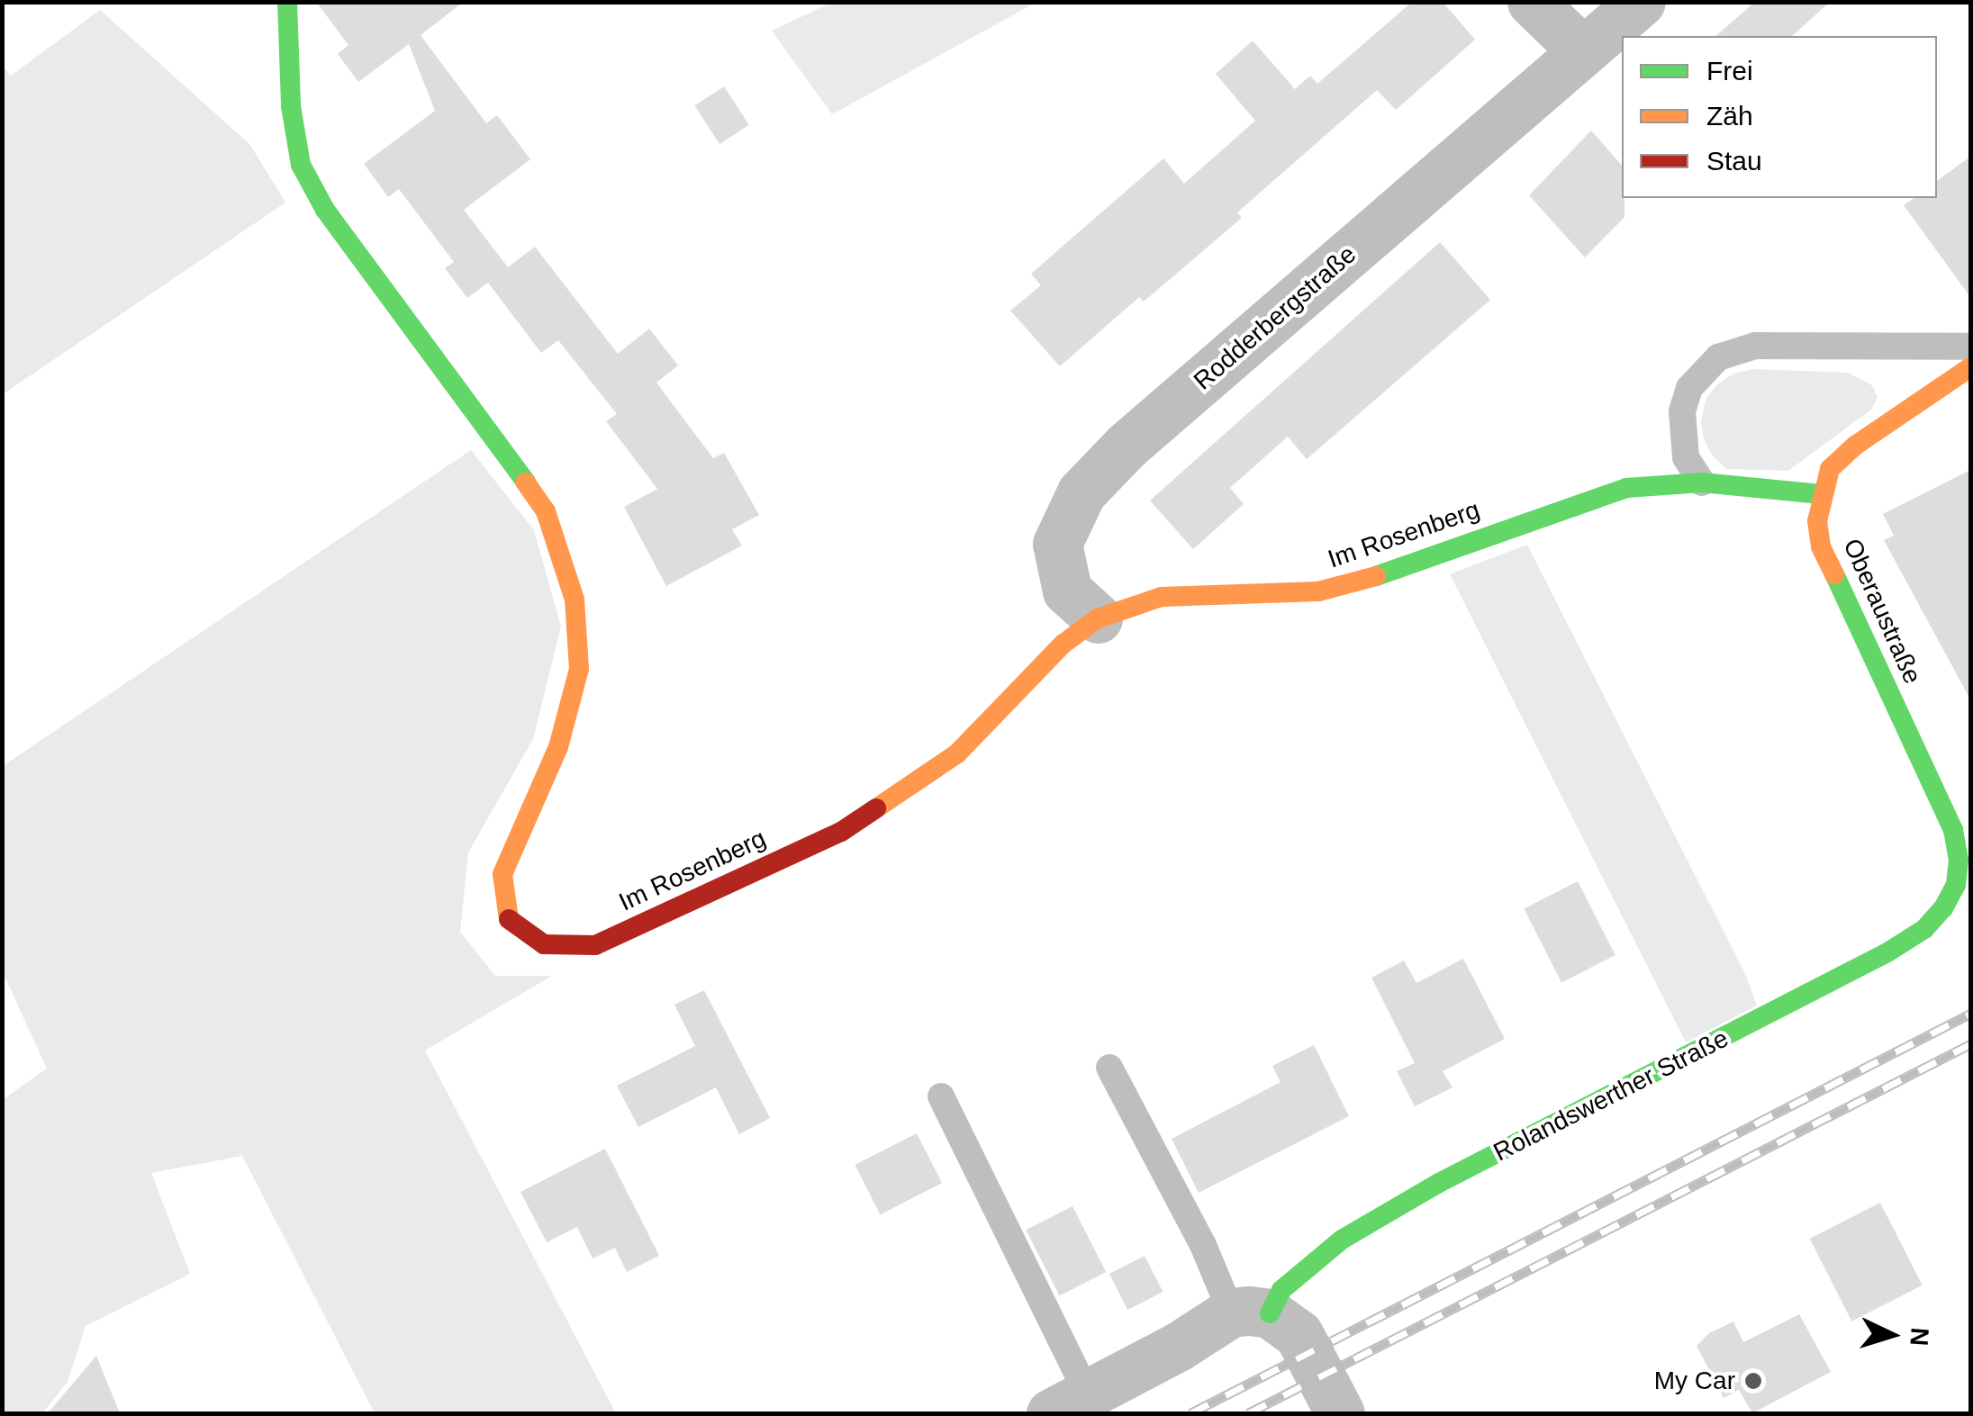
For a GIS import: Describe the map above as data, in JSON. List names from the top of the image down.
{
  "streets": {
    "street": [
      "Rodderbergstraße",
      "Im Rosenberg",
      "Oberaustraße",
      "Rolandswerther Straße"
    ]
  },
  "crossings": [
    ["Rodderbergstraße", "Im Rosenberg"],
    ["Im Rosenberg", "Oberaustraße"],
    ["Oberaustraße", "Rolandswerther Straße"]
  ],
  "places": ["My Car"],
  "legend": ["Frei", "Zäh", "Stau"],
  "north": "right"
}
